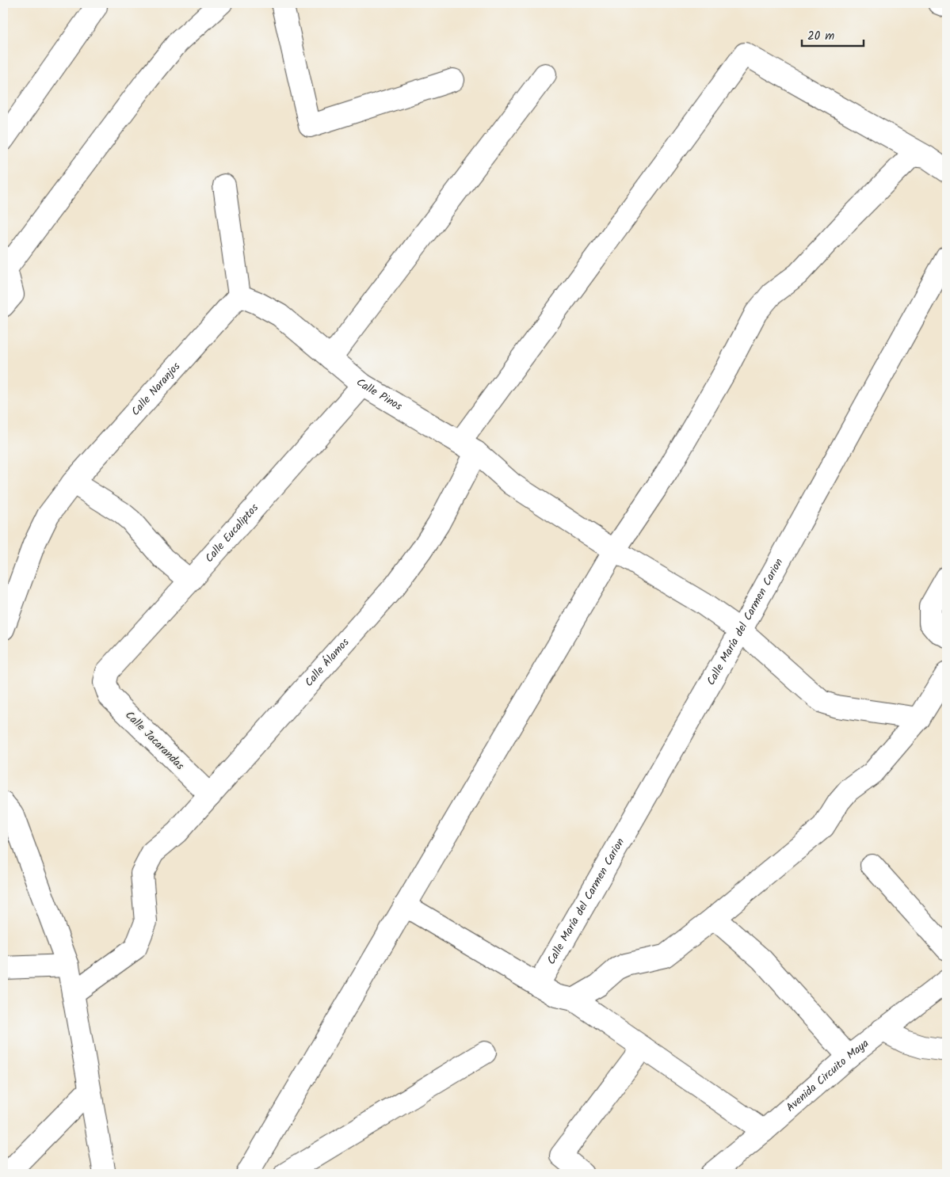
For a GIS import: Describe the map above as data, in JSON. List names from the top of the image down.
{
  "streets": {
    "street": [
      "Calle Naranjos",
      "Calle Pinos",
      "Calle Eucaliptos",
      "Calle María del Carmen Carion",
      "Calle Álamos",
      "Calle Jacarandas",
      "Avenida Circuito Maya"
    ]
  },
  "crossings": [
    ["Calle Naranjos", "Calle Pinos"],
    ["Calle Pinos", "Calle Eucaliptos"],
    ["Calle Pinos", "Calle María del Carmen Carion"],
    ["Calle Pinos", "Calle Álamos"],
    ["Calle Eucaliptos", "Calle Jacarandas"],
    ["Calle Álamos", "Calle Jacarandas"]
  ],
  "scale_bar": "20 m"
}
